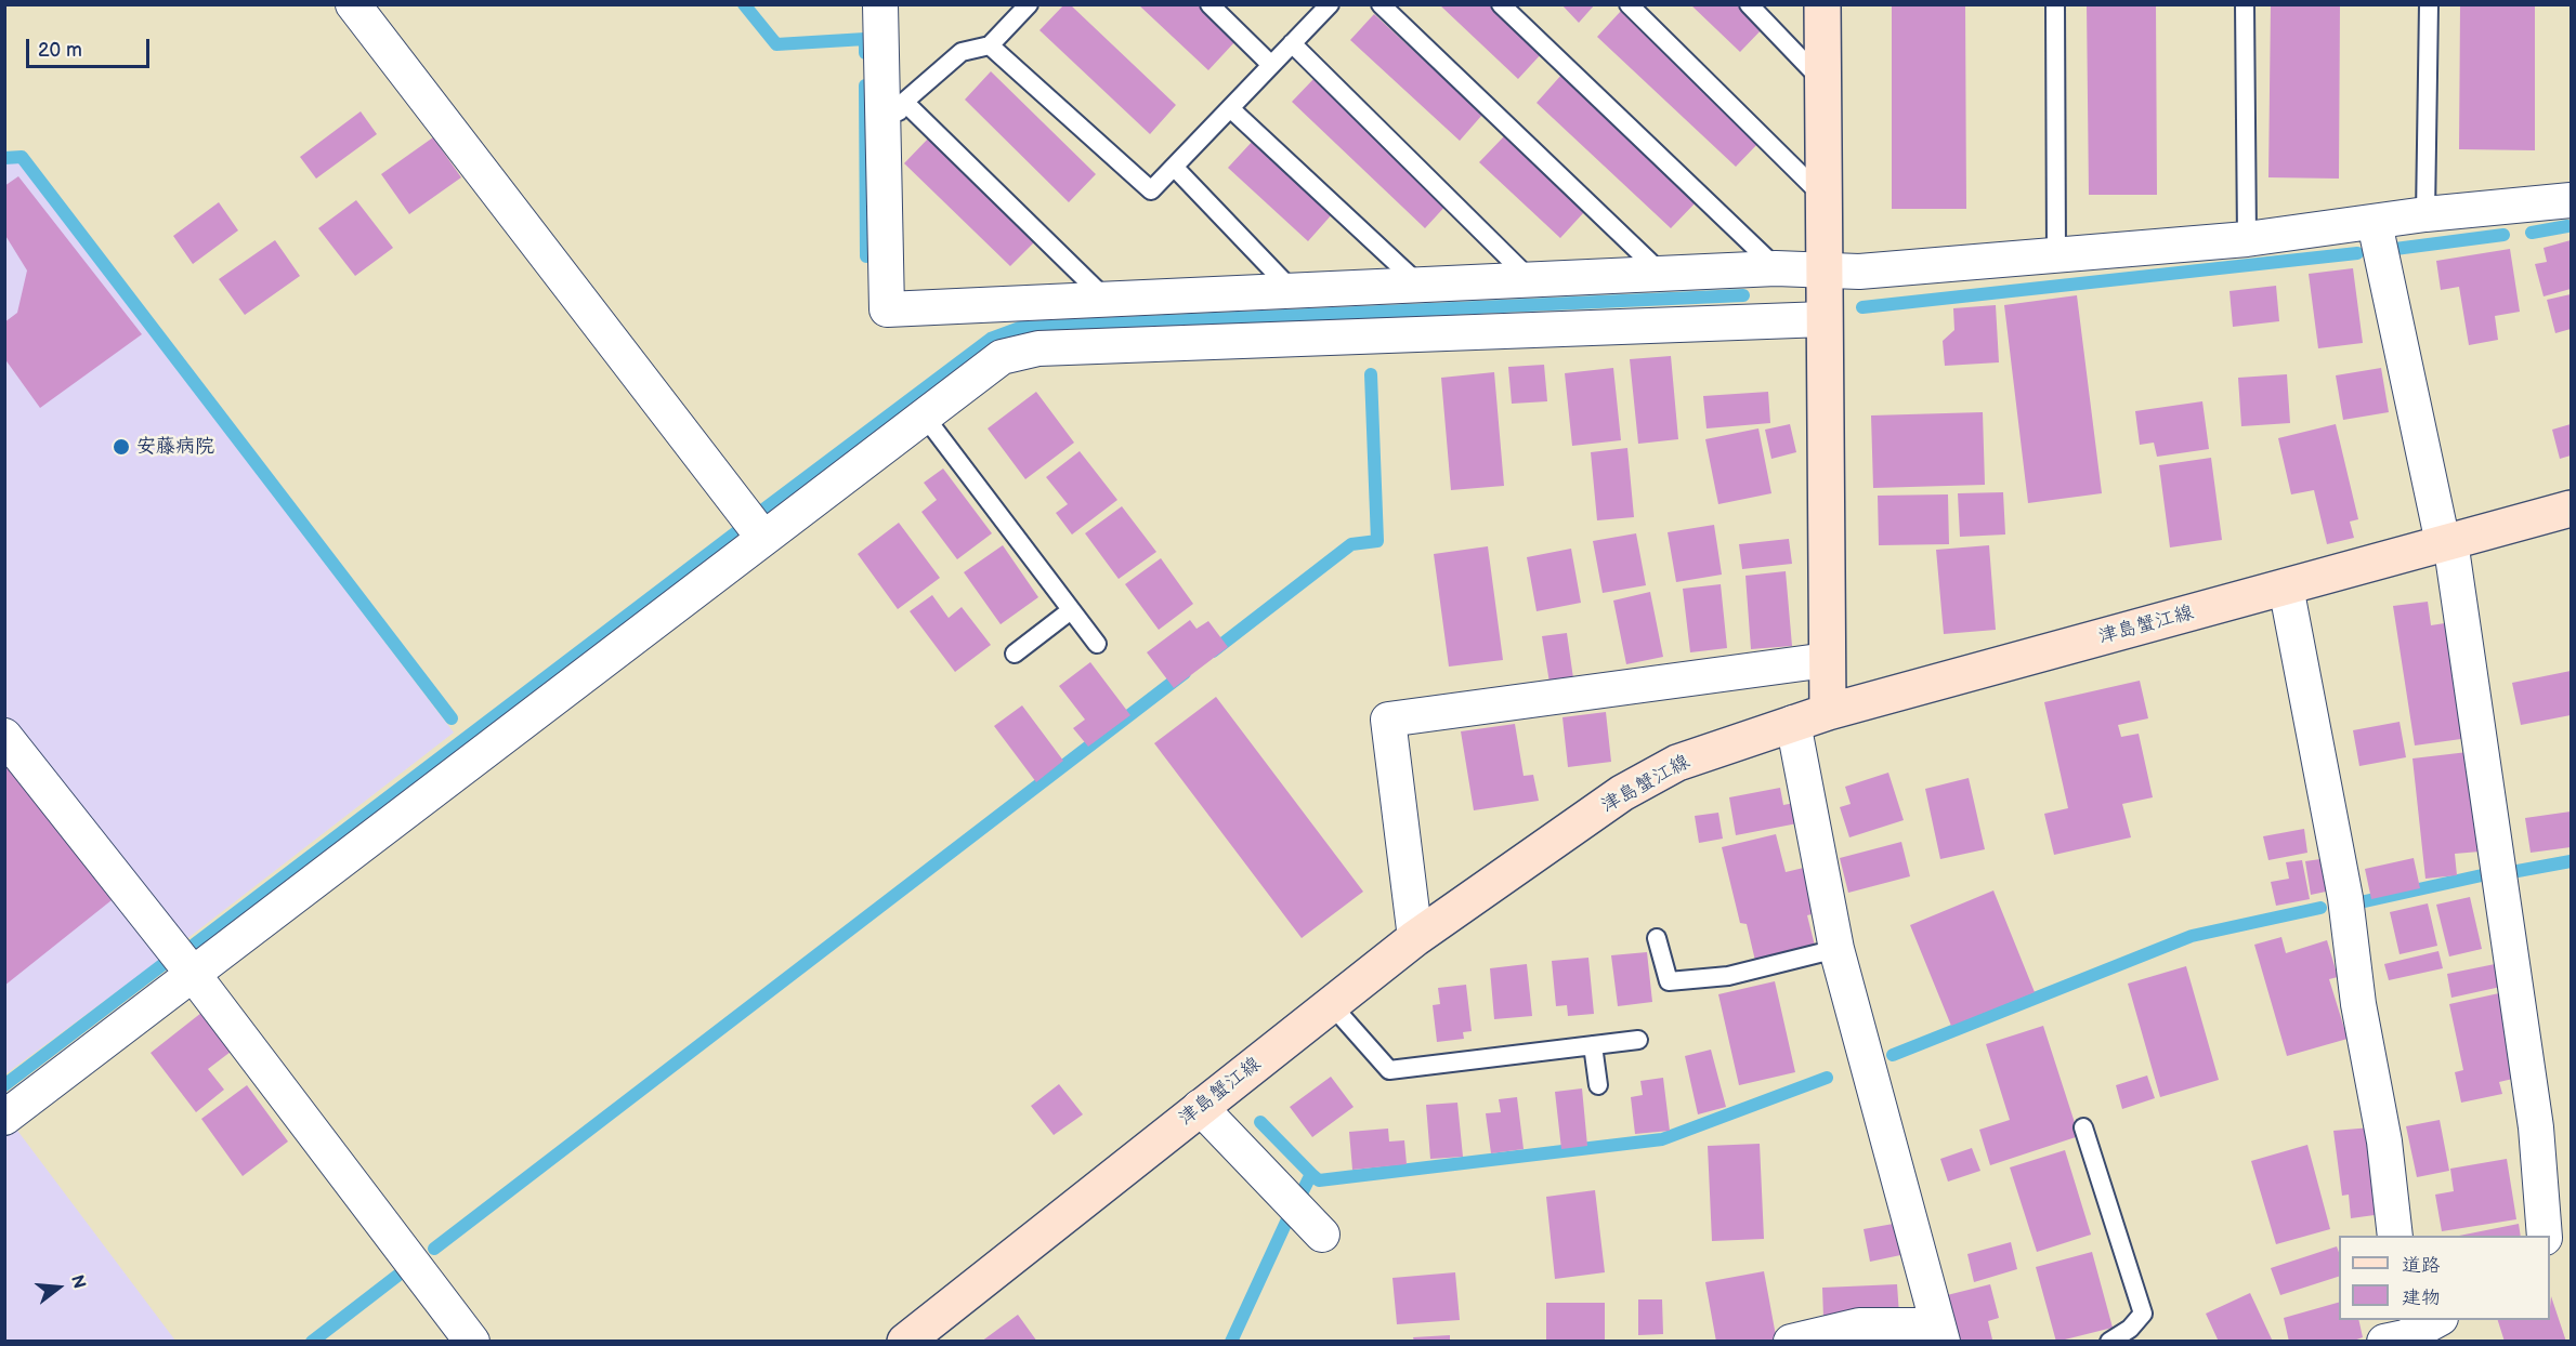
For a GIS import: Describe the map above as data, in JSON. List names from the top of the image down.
{
  "streets": {
    "main road": ["津島蟹江線"]
  },
  "places": ["安藤病院"],
  "legend": ["道路", "建物"],
  "scale_bar": "20 m",
  "north": "right"
}
